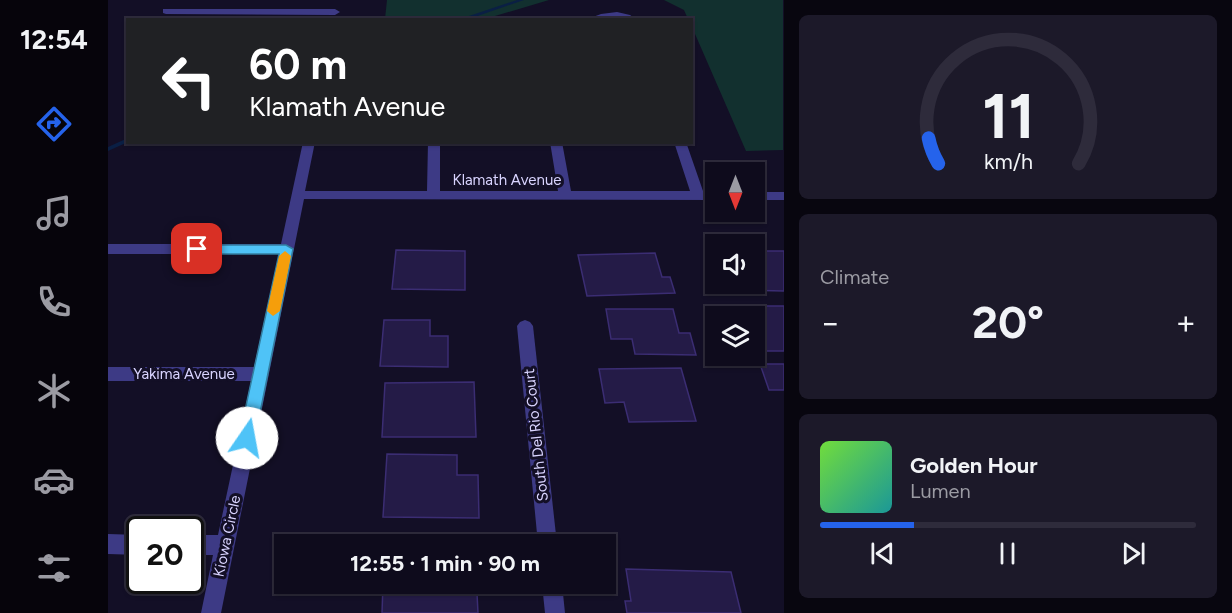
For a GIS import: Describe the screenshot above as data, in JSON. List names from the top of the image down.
{
  "streets": {
    "street": [
      "Klamath Avenue",
      "Yakima Avenue",
      "South Del Rio Court",
      "Kiowa Circle"
    ]
  },
  "crossings": [
    ["Klamath Avenue", "Kiowa Circle"],
    ["Yakima Avenue", "Kiowa Circle"]
  ],
  "north": "bottom",
  "page": {
    "tabs": "12:54",
    "turn": ["60 m", "Klamath Avenue"],
    "tile": "Climate",
    "heat": ["−", "20°", "+"],
    "song": ["Golden Hour", "Lumen"],
    "limit": "20",
    "trip": "12:55 · 1 min · 90 m",
    "gauge": ["11", "km/h"]
  }
}
